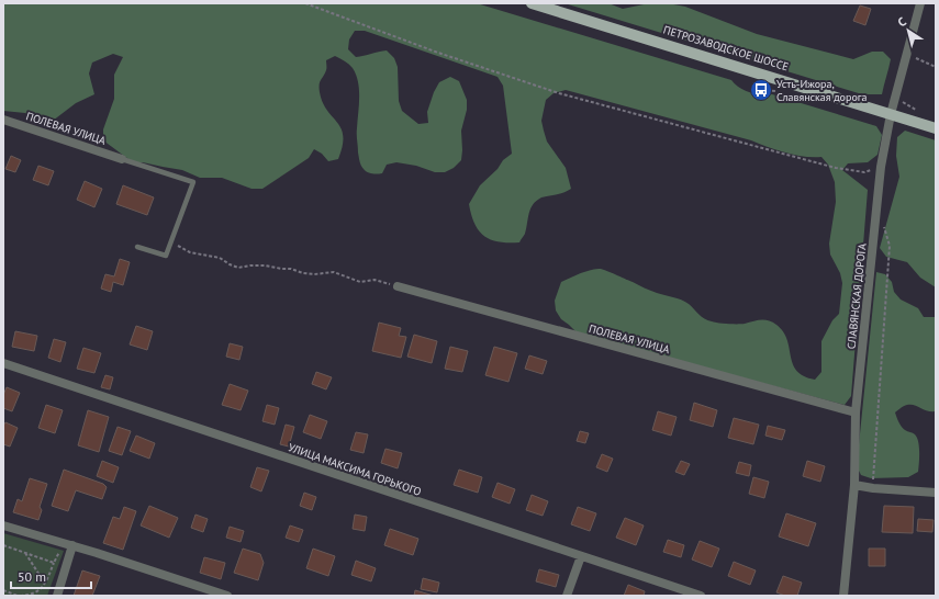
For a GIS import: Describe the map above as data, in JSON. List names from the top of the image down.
{
  "streets": {
    "main road": ["ПЕТРОЗАВОДСКОЕ ШОССЕ"],
    "street": ["ПОЛЕВАЯ УЛИЦА", "СЛАВЯНСКАЯ ДОРОГА", "УЛИЦА МАКСИМА ГОРЬКОГО"]
  },
  "crossings": [
    ["ПЕТРОЗАВОДСКОЕ ШОССЕ", "СЛАВЯНСКАЯ ДОРОГА"],
    ["ПОЛЕВАЯ УЛИЦА", "СЛАВЯНСКАЯ ДОРОГА"]
  ],
  "places": {
    "bus stop": ["Усть-Ижора, Славянская дорога"]
  },
  "scale_bar": "50 m",
  "north": "top left"
}
